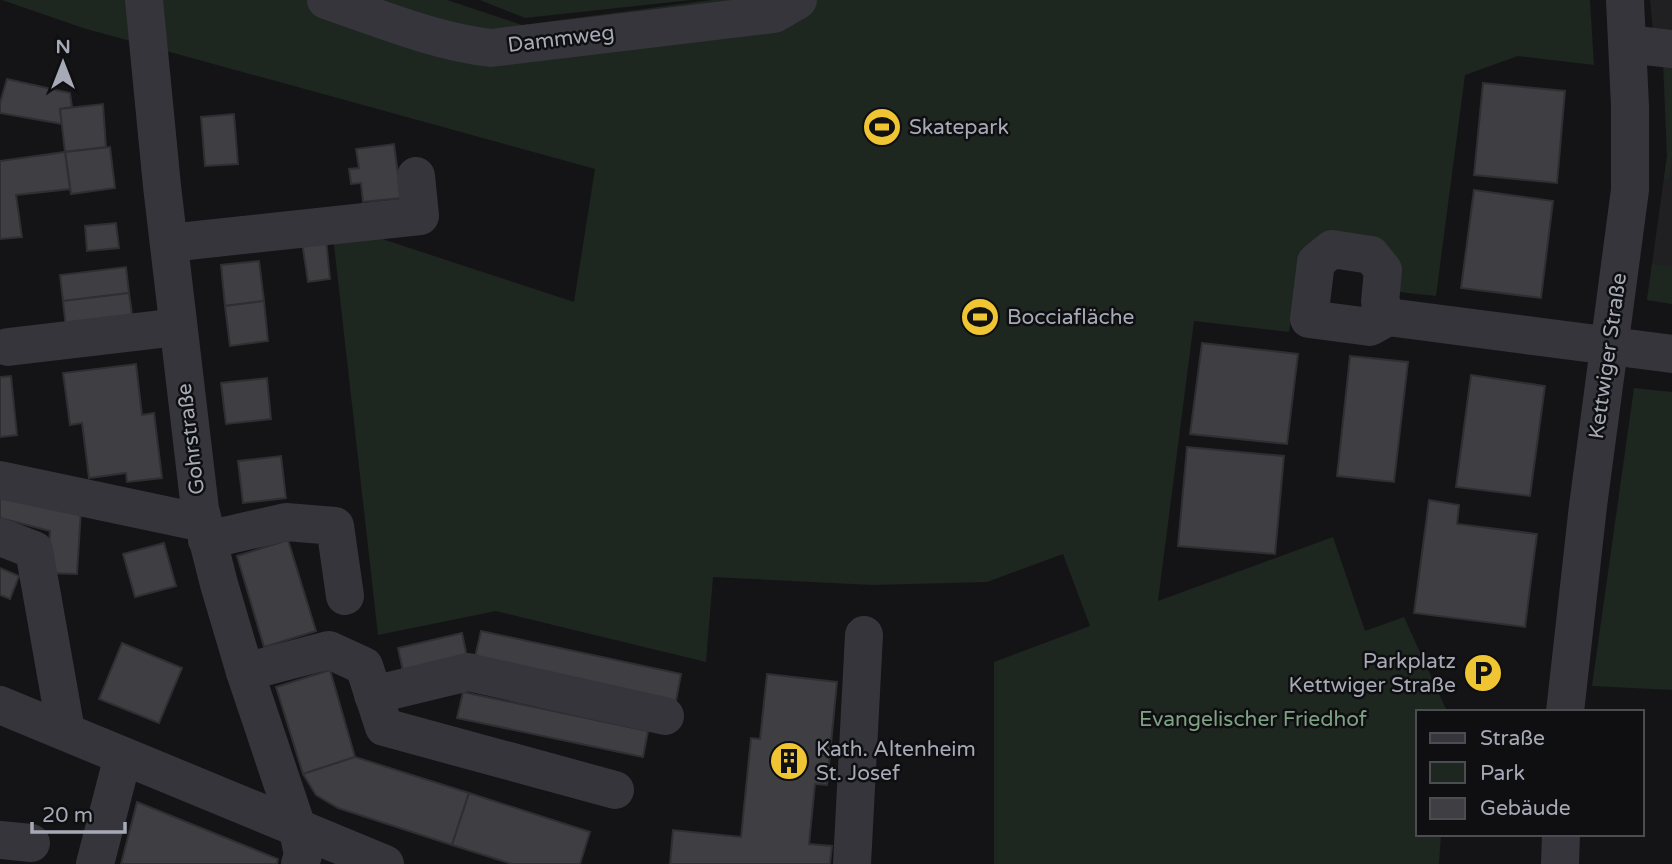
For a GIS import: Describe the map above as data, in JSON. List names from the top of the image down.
{
  "streets": {
    "street": ["Dammweg", "Kettwiger Straße", "Gohrstraße"]
  },
  "parks": ["Evangelischer Friedhof"],
  "places": {
    "sports": ["Skatepark", "Bocciafläche"],
    "parking": ["Parkplatz Kettwiger Straße"],
    "building": ["Kath. Altenheim St. Josef"]
  },
  "legend": ["Straße", "Park", "Gebäude"],
  "scale_bar": "20 m",
  "north": "top"
}
